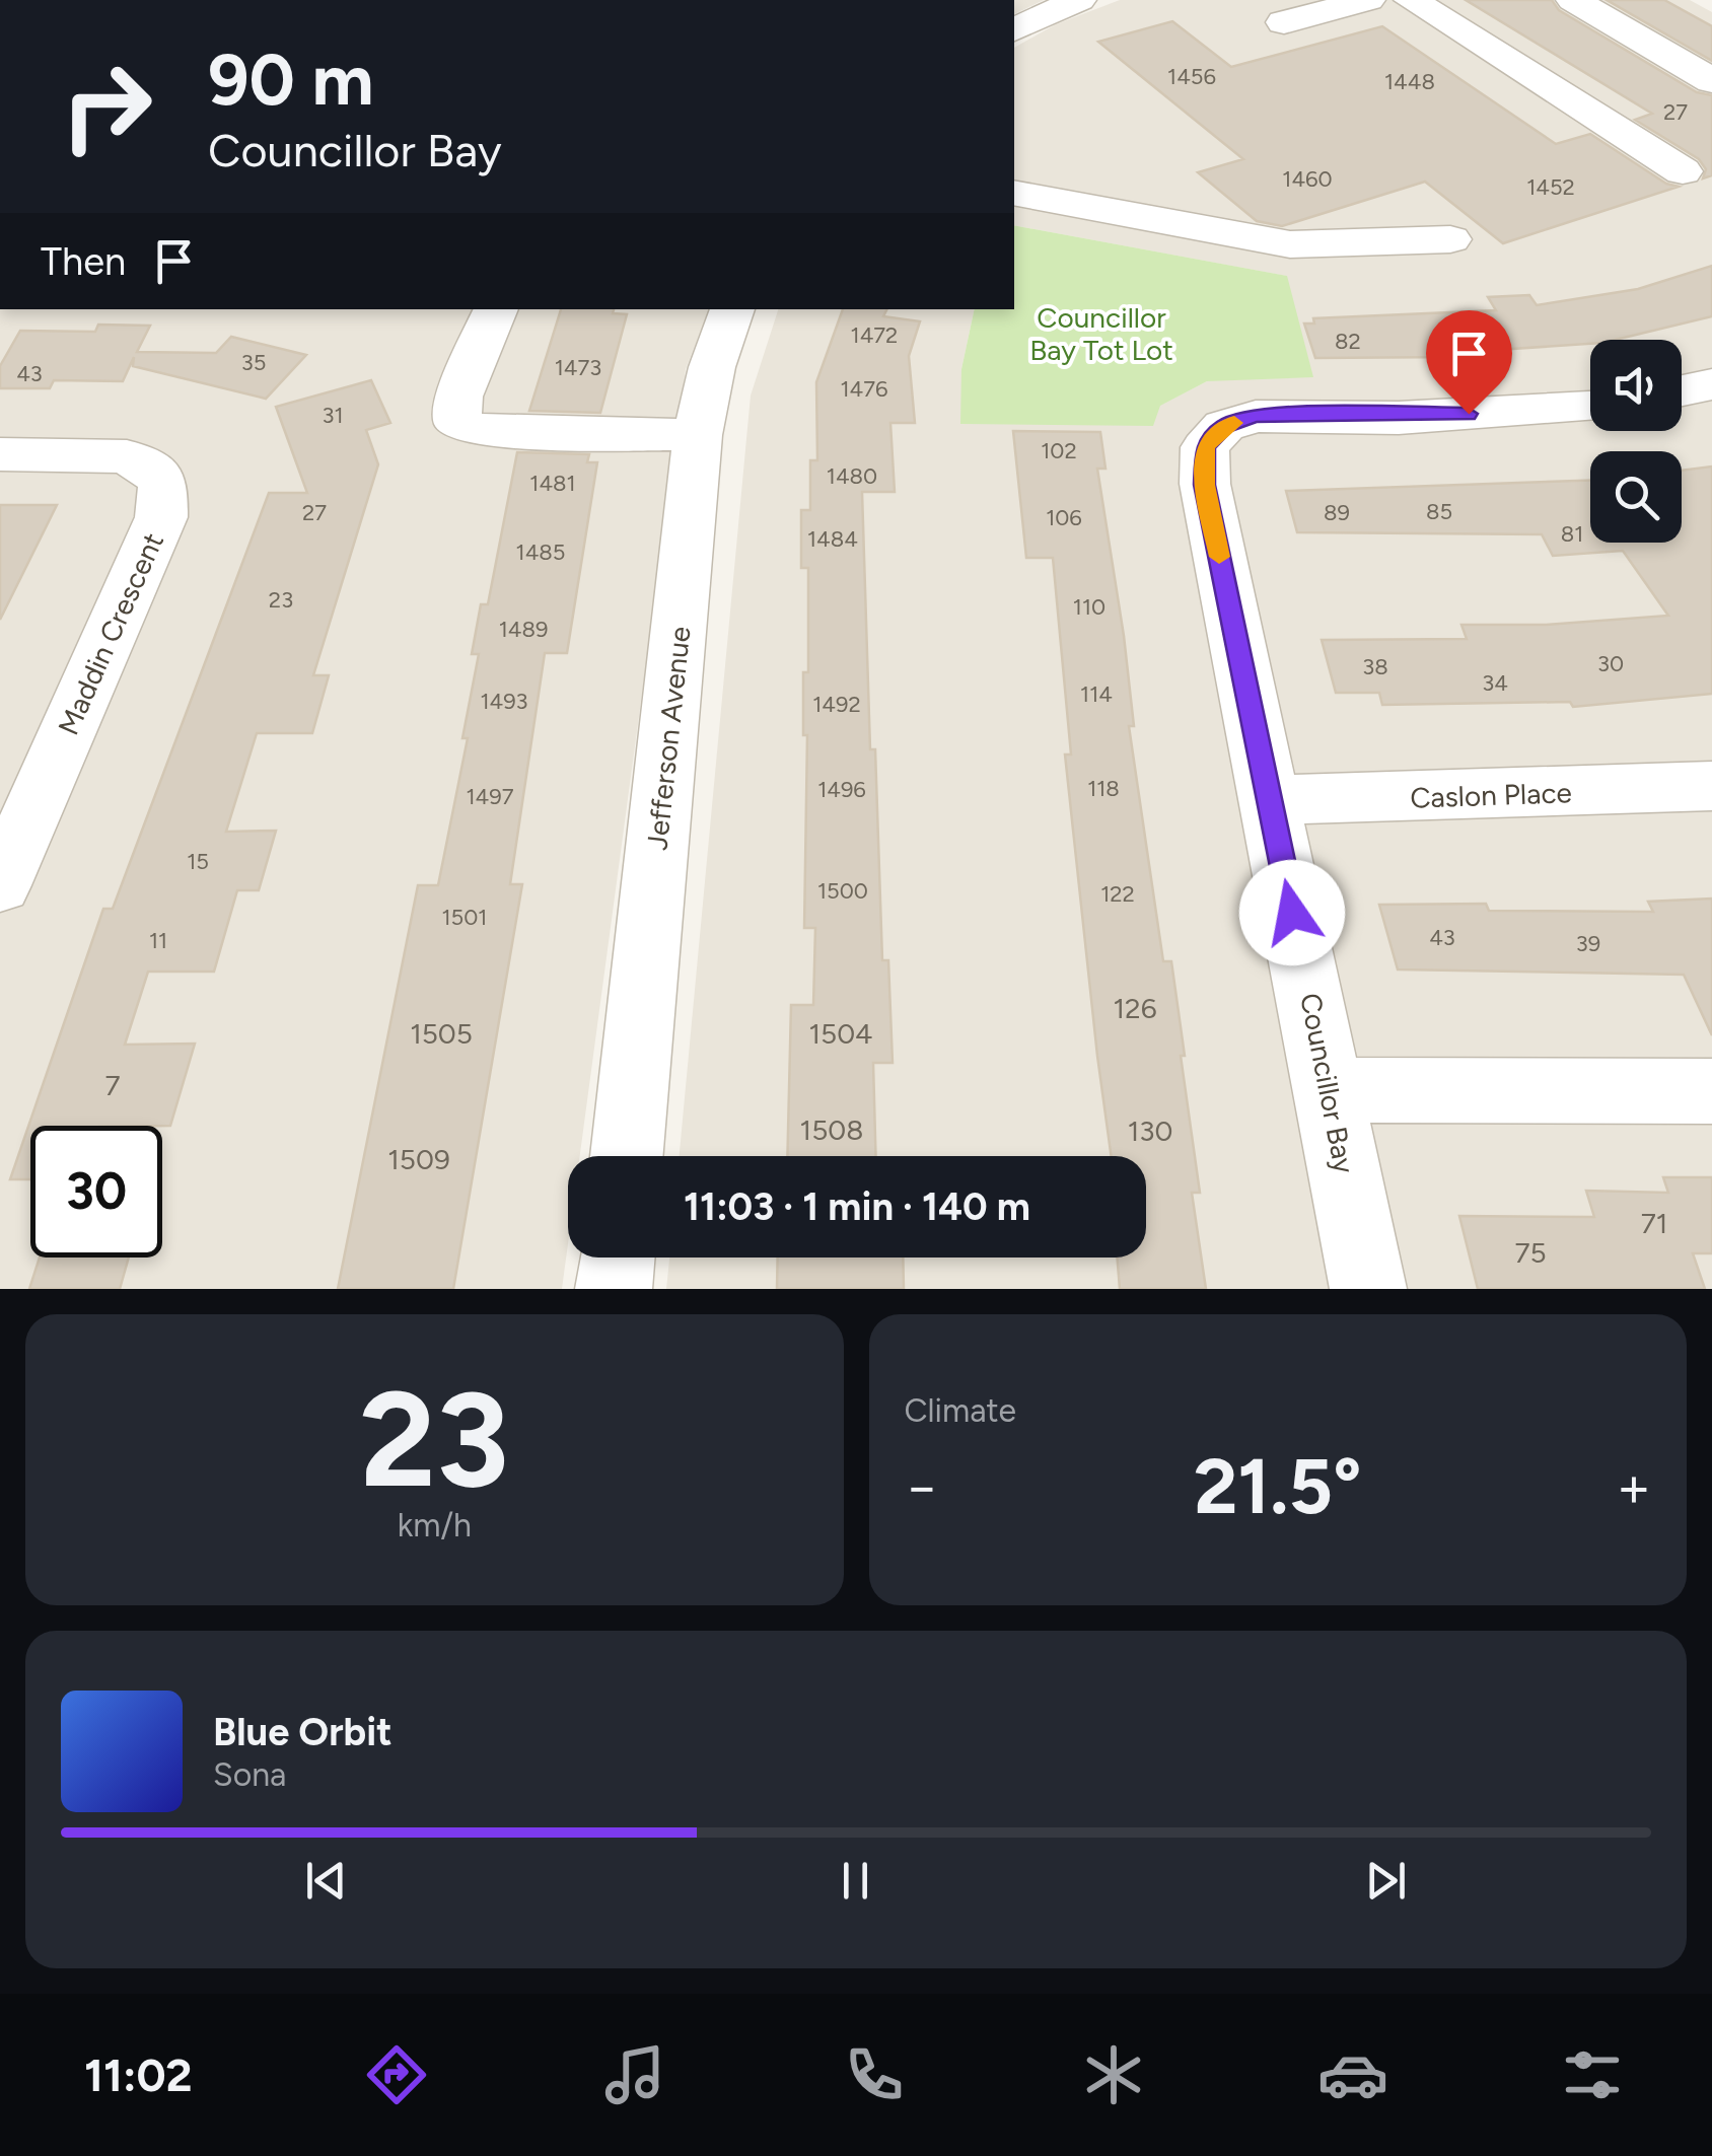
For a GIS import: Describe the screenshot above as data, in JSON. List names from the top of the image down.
{
  "streets": {
    "street": [
      "Maddin Crescent",
      "Jefferson Avenue",
      "Caslon Place",
      "Councillor Bay"
    ]
  },
  "crossings": [
    ["Caslon Place", "Councillor Bay"]
  ],
  "parks": ["Councillor Bay Tot Lot"],
  "house_numbers": [
    "1456",
    "1448",
    "27",
    "1460",
    "1452",
    "1472",
    "82",
    "35",
    "1473",
    "43",
    "1476",
    "31",
    "102",
    "1480",
    "1481",
    "85",
    "27",
    "89",
    "106",
    "81",
    "1484",
    "1485",
    "23",
    "110",
    "1489",
    "30",
    "38",
    "34",
    "114",
    "1493",
    "1492",
    "118",
    "1496",
    "1497",
    "15",
    "1500",
    "122",
    "1501",
    "43",
    "11",
    "39",
    "126",
    "1505",
    "1504",
    "7",
    "1508",
    "130",
    "1509",
    "71",
    "75"
  ],
  "page": {
    "turn": ["90 m", "Councillor Bay"],
    "then": "Then",
    "limit": "30",
    "trip": "11:03 · 1 min · 140 m",
    "tile": [
      ["23", "km/h"],
      "Climate"
    ],
    "heat": ["−", "21.5°", "+"],
    "song": ["Blue Orbit", "Sona"],
    "tabs": "11:02"
  }
}
